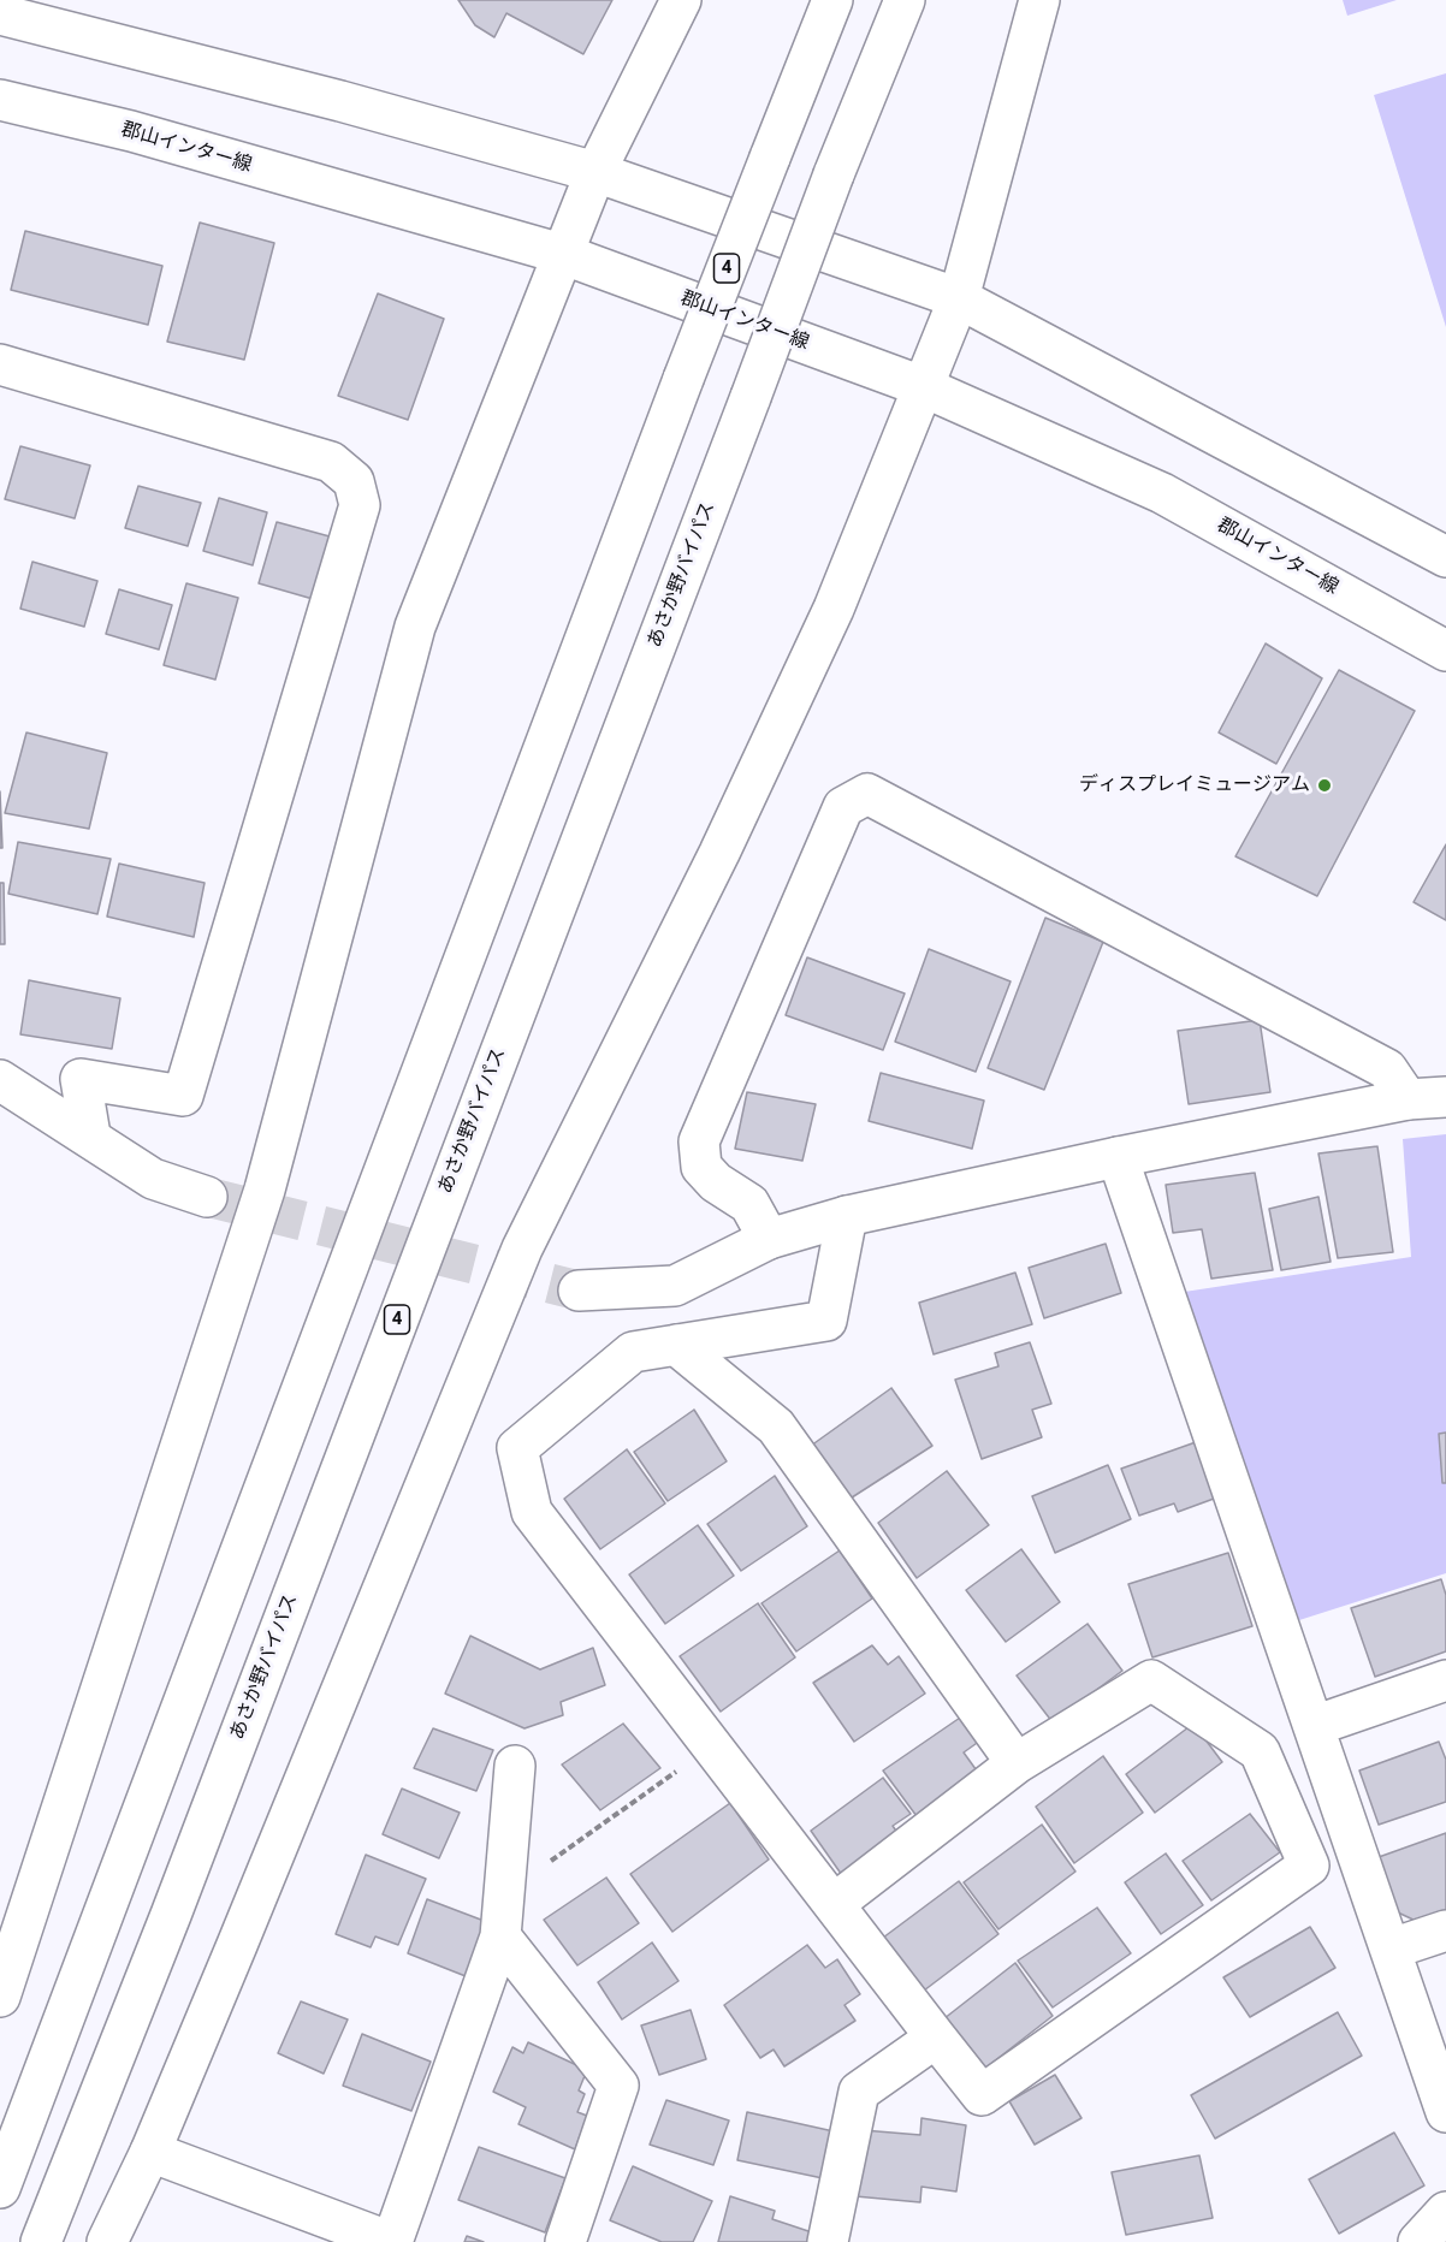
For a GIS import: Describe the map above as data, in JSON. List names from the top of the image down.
{
  "streets": {
    "main road": ["郡山インター線", "4", "あさか野バイパス"]
  },
  "places": ["ディスプレイミュージアム"]
}
